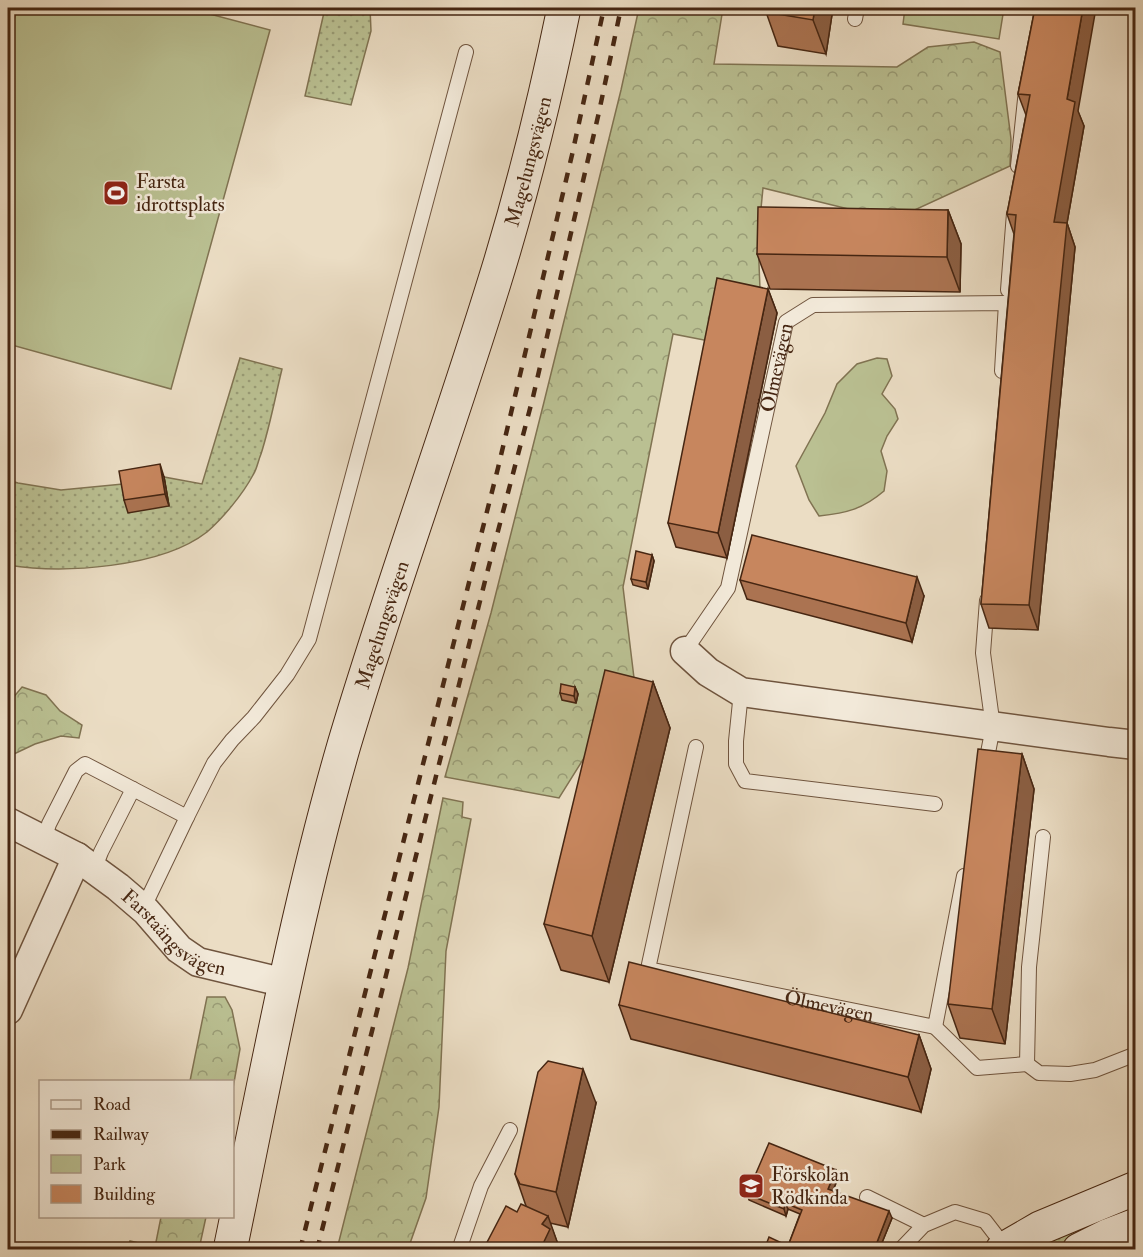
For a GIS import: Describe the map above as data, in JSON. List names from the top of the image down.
{
  "streets": {
    "main road": ["Magelungsvägen"],
    "street": ["Ölmevägen", "Farstaängsvägen"]
  },
  "crossings": [
    ["Magelungsvägen", "Farstaängsvägen"]
  ],
  "places": {
    "sports": ["Farsta idrottsplats"],
    "school or university": ["Förskolan Rödkinda"]
  },
  "legend": [
    "Road",
    "Railway",
    "Park",
    "Building"
  ]
}
